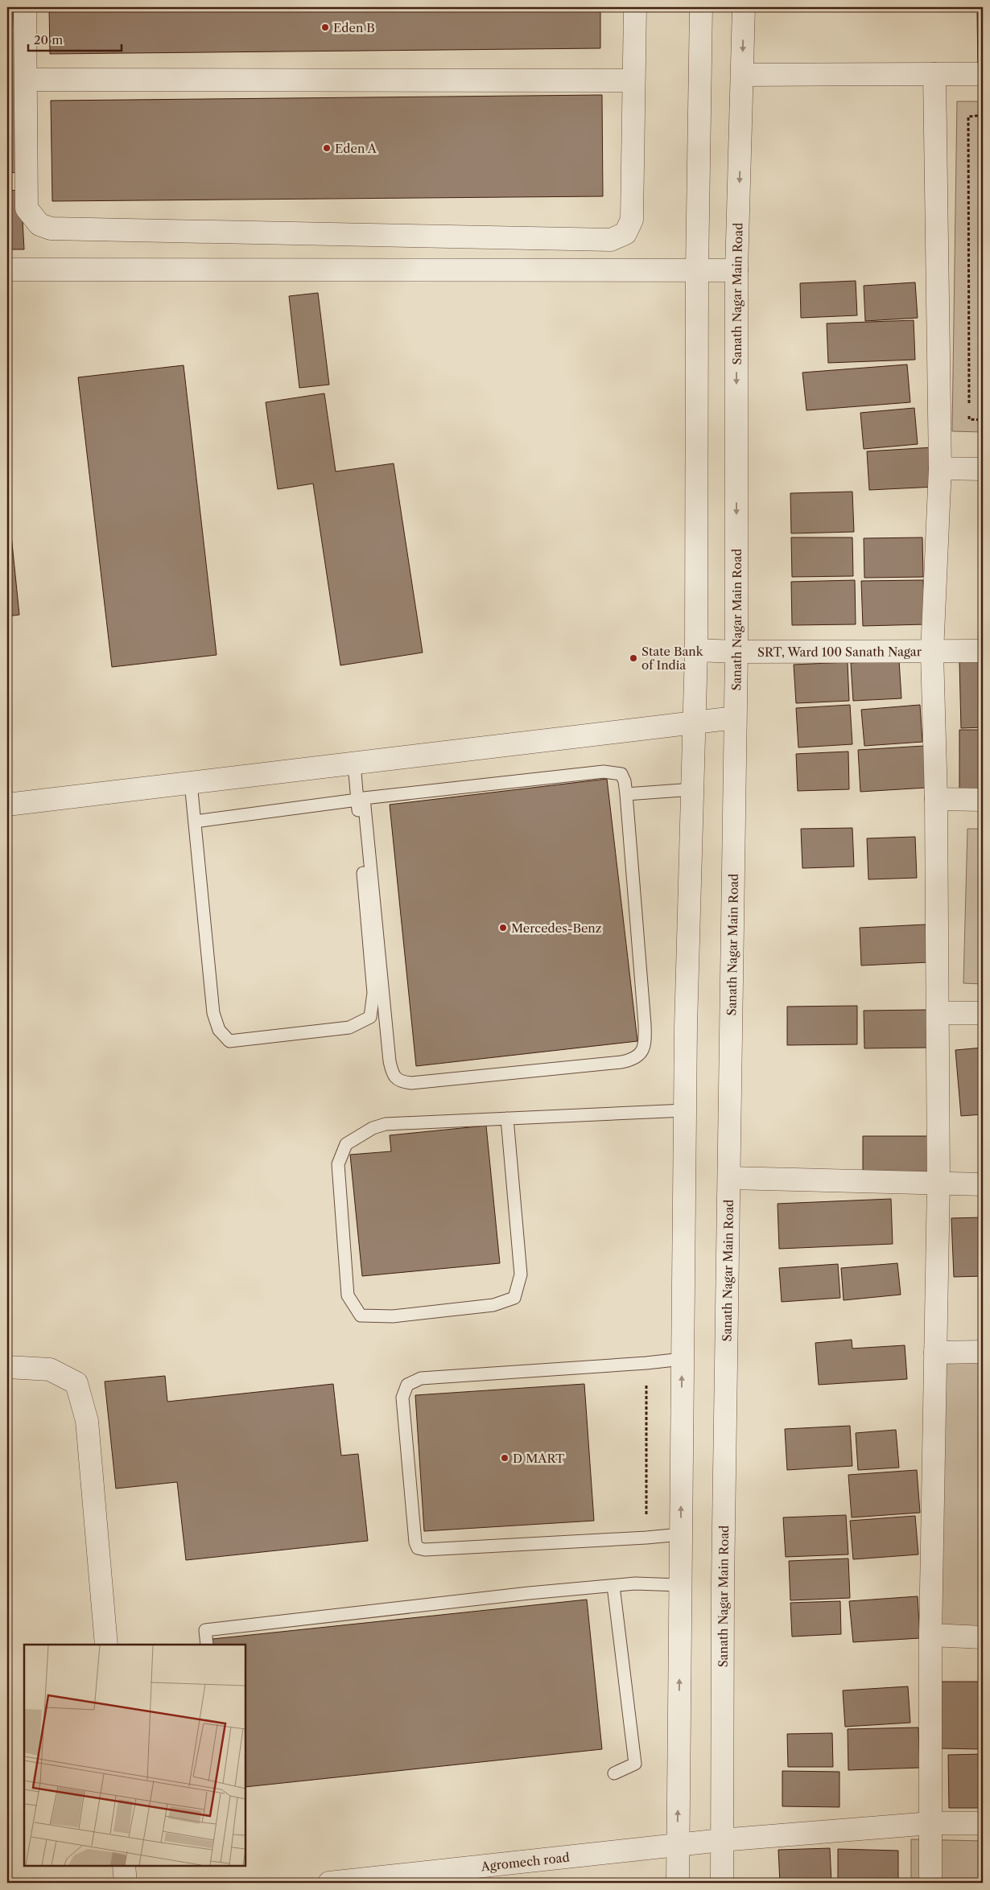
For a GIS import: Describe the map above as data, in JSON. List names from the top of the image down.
{
  "streets": {
    "street": ["Sanath Nagar Main Road", "SRT, Ward 100 Sanath Nagar", "Agromech road"]
  },
  "crossings": [
    ["Sanath Nagar Main Road", "SRT, Ward 100 Sanath Nagar"],
    ["Sanath Nagar Main Road", "Agromech road"]
  ],
  "places": [
    "Eden B",
    "Eden A",
    "State Bank of India",
    "Mercedes-Benz",
    "D MART"
  ],
  "scale_bar": "20 m"
}
